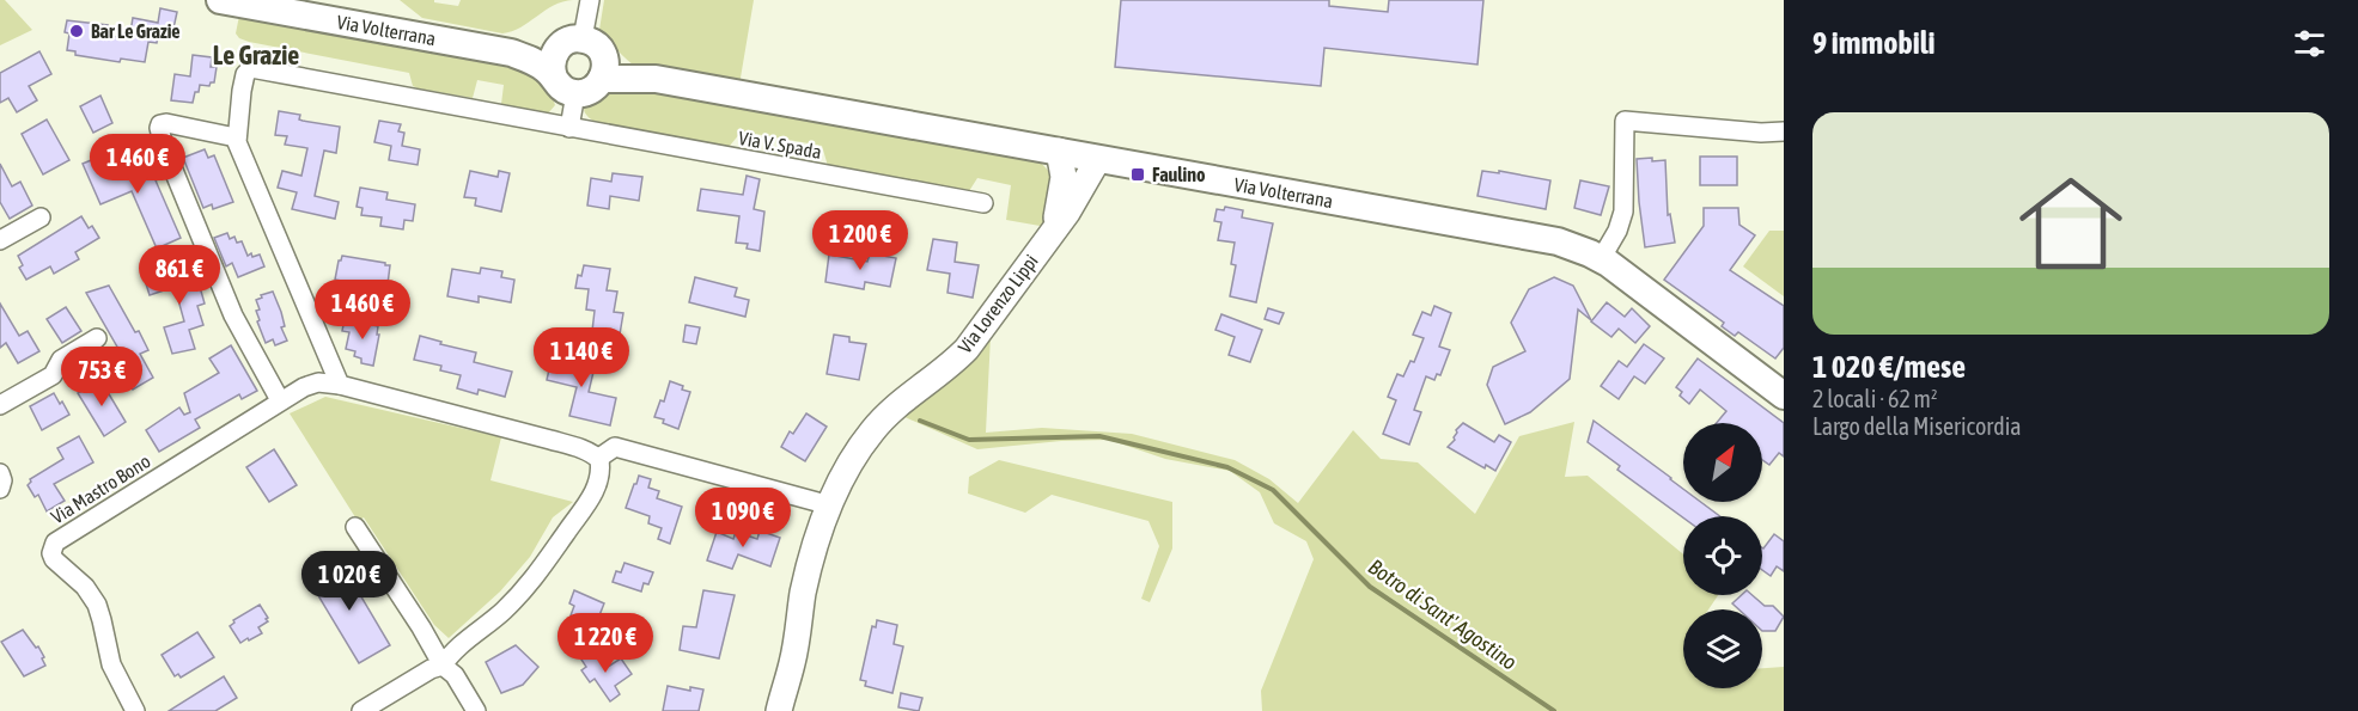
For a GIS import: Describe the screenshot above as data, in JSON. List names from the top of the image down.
{
  "streets": {
    "main road": ["Via Volterrana"],
    "street": ["Via V. Spada", "Via Lorenzo Lippi", "Via Mastro Bono"]
  },
  "crossings": [
    ["Via Volterrana", "Via Lorenzo Lippi"]
  ],
  "districts": ["Le Grazie"],
  "water": ["Botro di Sant' Agostino"],
  "places": {
    "other": ["Bar Le Grazie"],
    "transit": ["Faulino"]
  },
  "north": "top right",
  "page": {
    "heading": "9 immobili",
    "list": [
      {
        "name": "1 020 €/mese",
        "note": "2 locali · 62 m² · Largo della Misericordia"
      }
    ],
    "price": [
      "1 460 €",
      "1 200 €",
      "861 €",
      "1 460 €",
      "1 140 €",
      "753 €",
      "1 090 €",
      "1 020 €",
      "1 220 €"
    ]
  }
}
